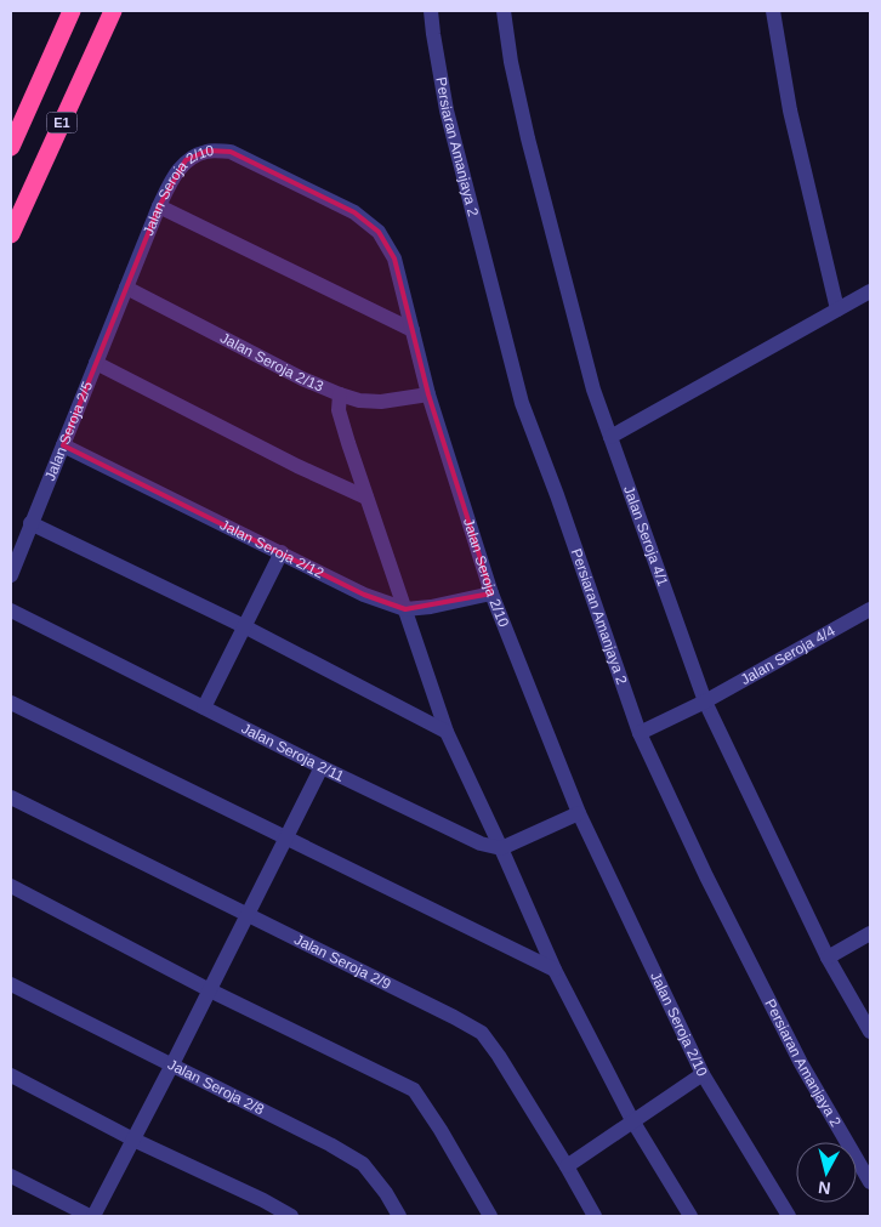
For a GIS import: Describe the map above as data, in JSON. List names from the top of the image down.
{
  "streets": {
    "highway": ["E1"],
    "street": [
      "Persiaran Amanjaya 2",
      "Jalan Seroja 2/10",
      "Jalan Seroja 2/13",
      "Jalan Seroja 2/5",
      "Jalan Seroja 4/1",
      "Jalan Seroja 2/12",
      "Jalan Seroja 4/4",
      "Jalan Seroja 2/11",
      "Jalan Seroja 2/9",
      "Jalan Seroja 2/8"
    ]
  },
  "crossings": [
    ["Persiaran Amanjaya 2", "Jalan Seroja 4/4"],
    ["Jalan Seroja 2/10", "Jalan Seroja 2/13"],
    ["Jalan Seroja 2/10", "Jalan Seroja 2/5"],
    ["Jalan Seroja 2/10", "Jalan Seroja 2/12"],
    ["Jalan Seroja 2/13", "Jalan Seroja 2/5"],
    ["Jalan Seroja 2/5", "Jalan Seroja 2/12"],
    ["Jalan Seroja 4/1", "Jalan Seroja 4/4"]
  ],
  "north": "bottom"
}
